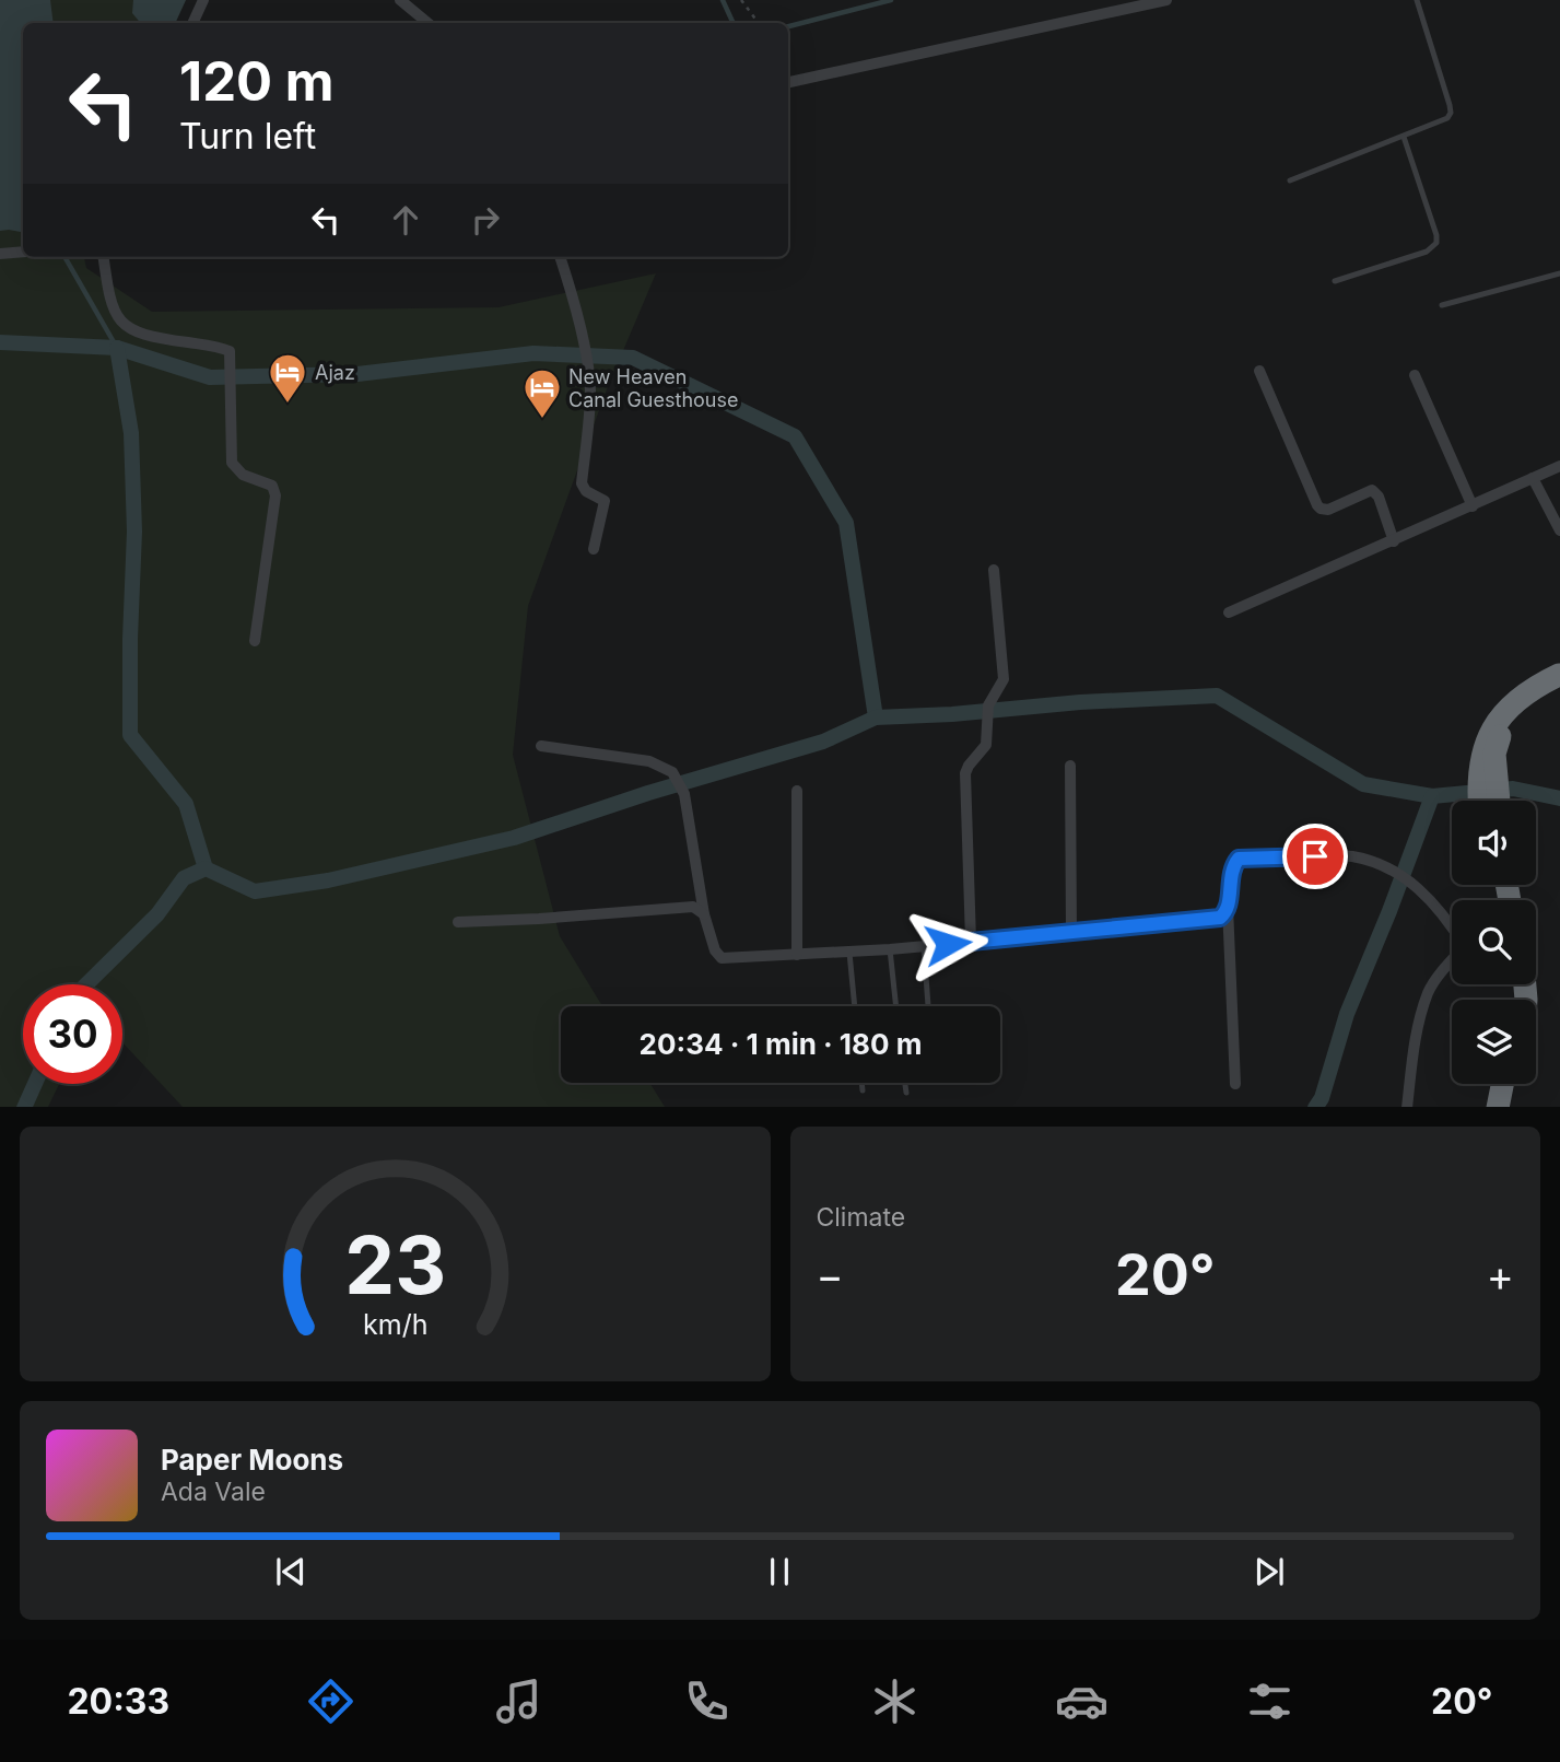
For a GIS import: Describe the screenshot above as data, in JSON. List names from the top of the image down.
{
  "places": {
    "hotel": ["Ajaz", "New Heaven Canal Guesthouse"]
  },
  "page": {
    "turn": ["120 m", "Turn left"],
    "limit": "30",
    "trip": "20:34 · 1 min · 180 m",
    "tile": "Climate",
    "heat": ["−", "20°", "+"],
    "song": ["Paper Moons", "Ada Vale"],
    "tabs": ["20:33", "20°"],
    "gauge": ["23", "km/h"]
  }
}
